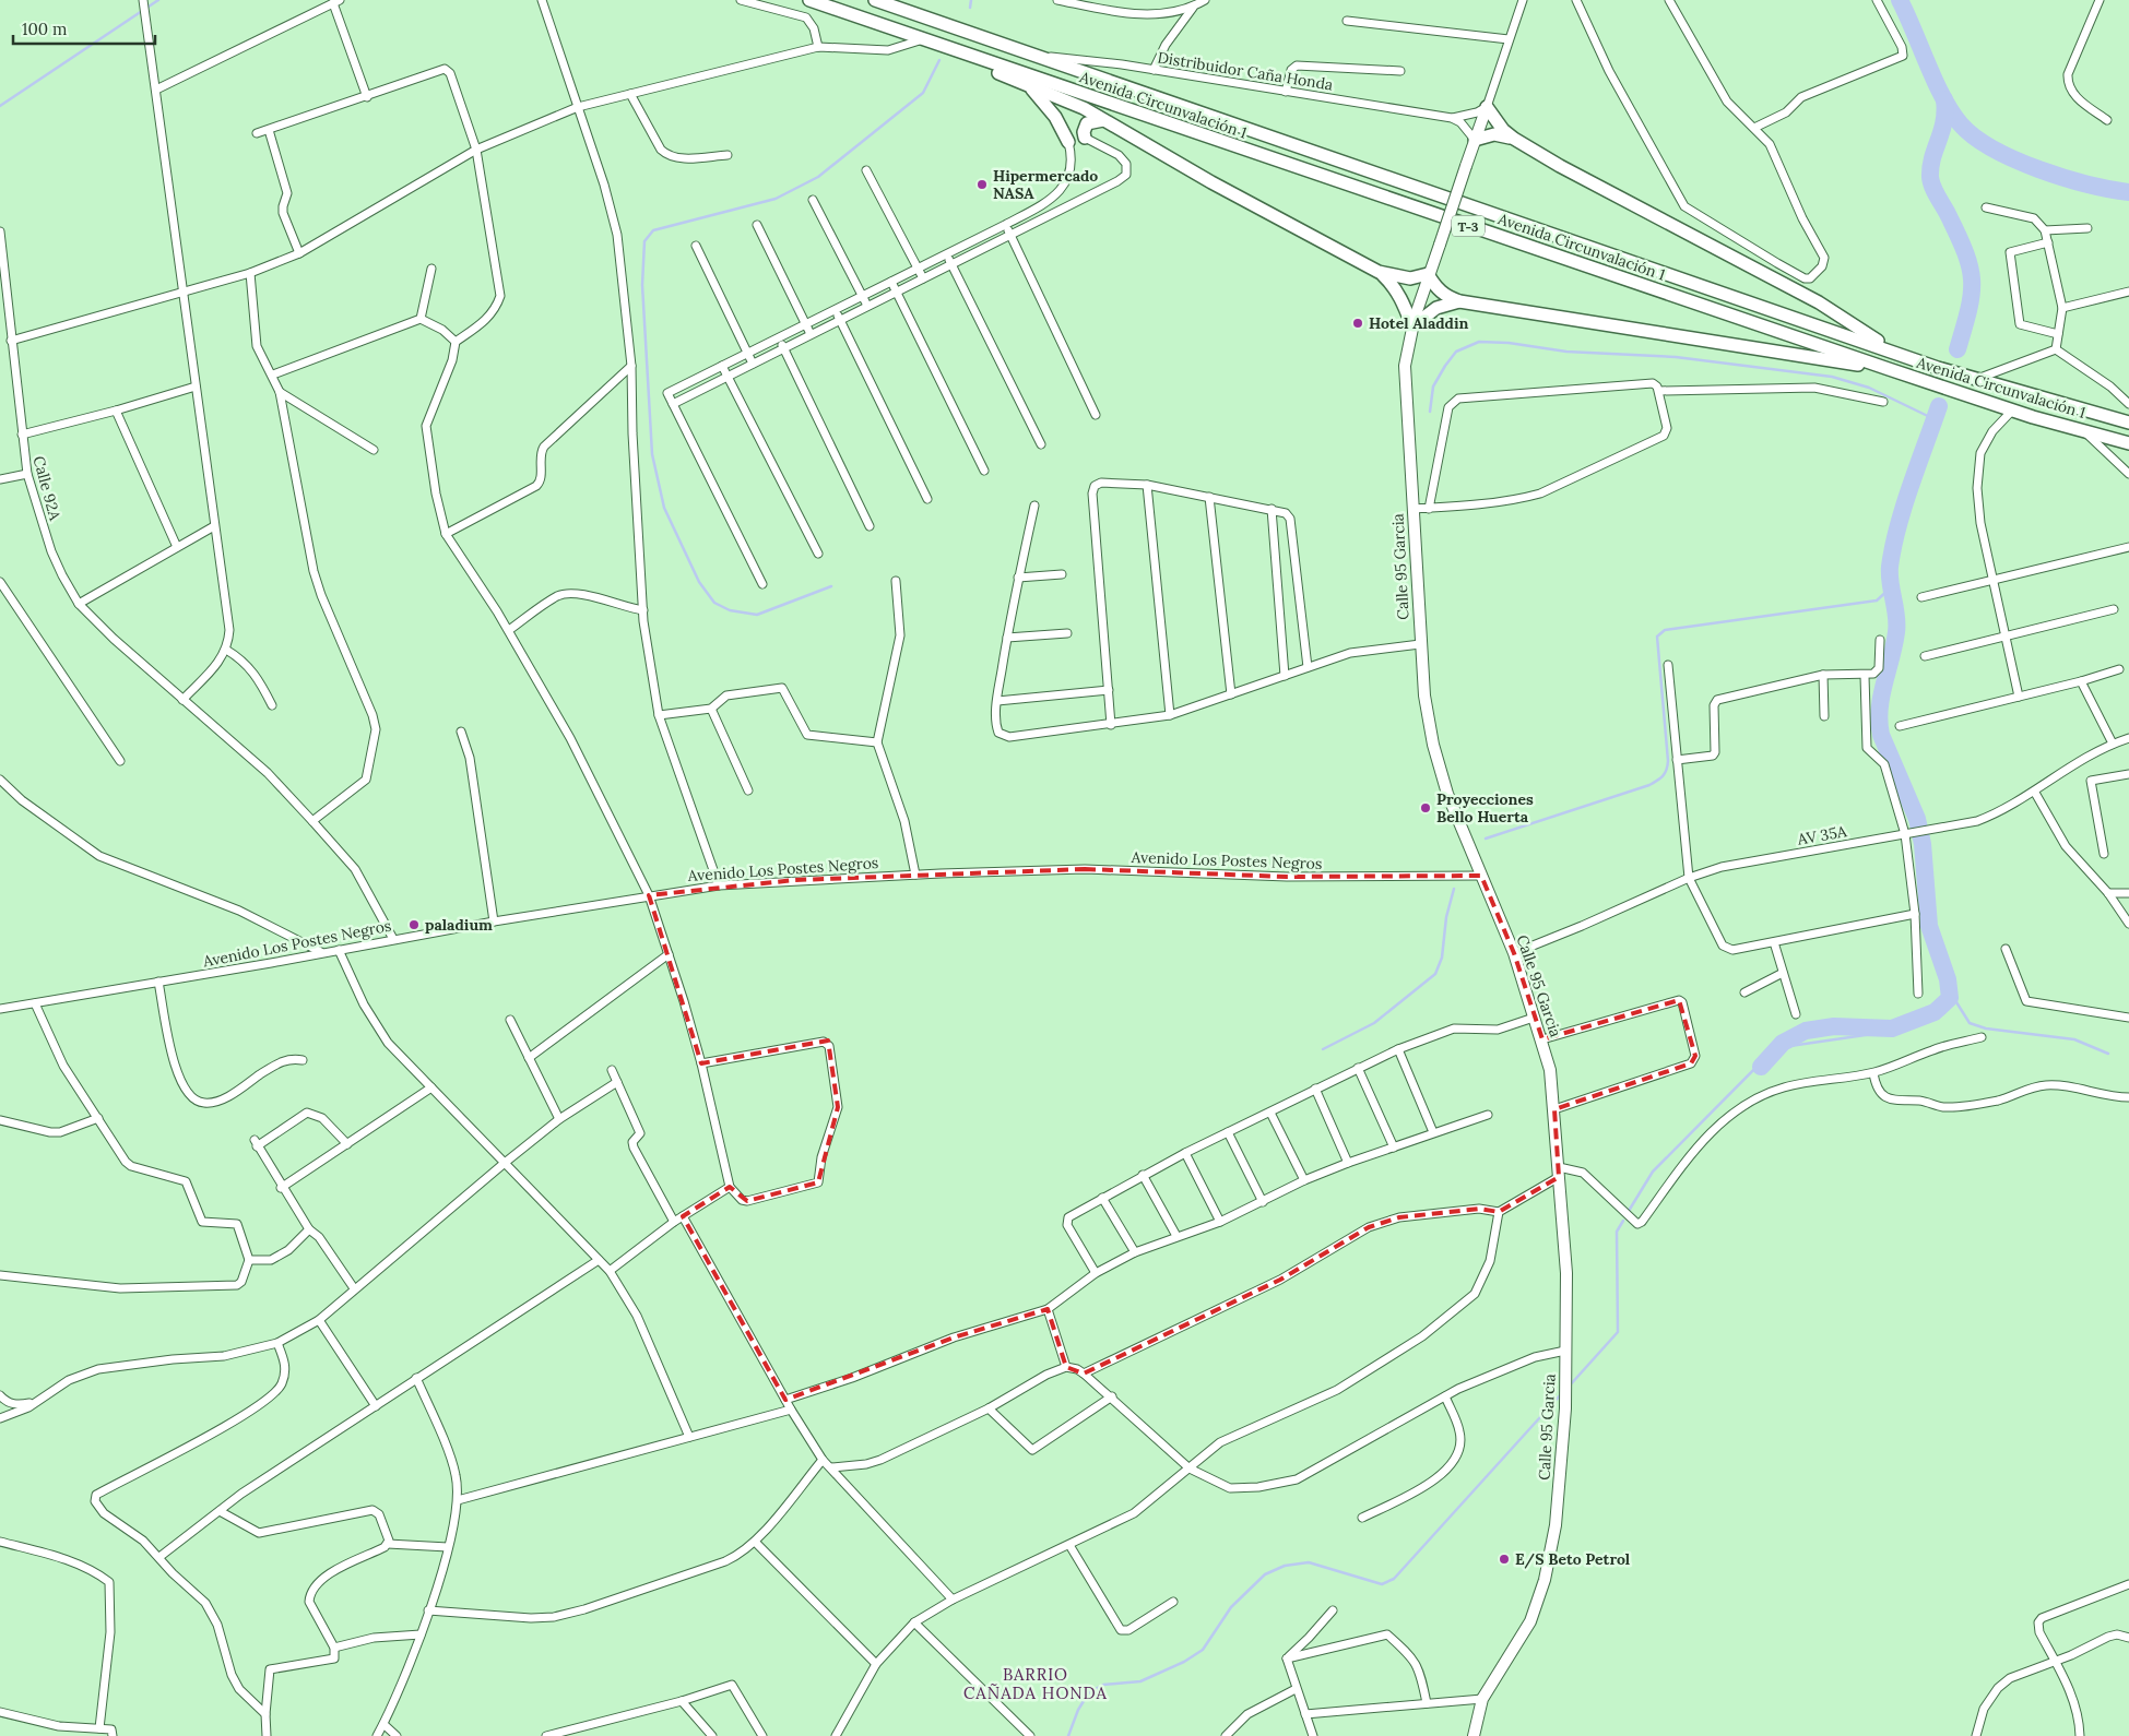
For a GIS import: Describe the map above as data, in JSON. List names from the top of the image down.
{
  "streets": {
    "main road": ["Avenida Circunvalación 1", "T-3"],
    "street": [
      "Distribuidor Caña Honda",
      "Calle 92A",
      "Calle 95 Garcia",
      "AV 35A",
      "Avenido Los Postes Negros"
    ]
  },
  "crossings": [
    ["Distribuidor Caña Honda", "Avenida Circunvalación 1"],
    ["Distribuidor Caña Honda", "Calle 95 Garcia"],
    ["Calle 92A", "Avenido Los Postes Negros"],
    ["Calle 95 Garcia", "AV 35A"],
    ["Calle 95 Garcia", "Avenido Los Postes Negros"]
  ],
  "districts": ["BARRIO CAÑADA HONDA"],
  "places": [
    "Hipermercado NASA",
    "Hotel Aladdin",
    "Proyecciones Bello Huerta",
    "paladium",
    "E/S Beto Petrol"
  ],
  "scale_bar": "100 m"
}
